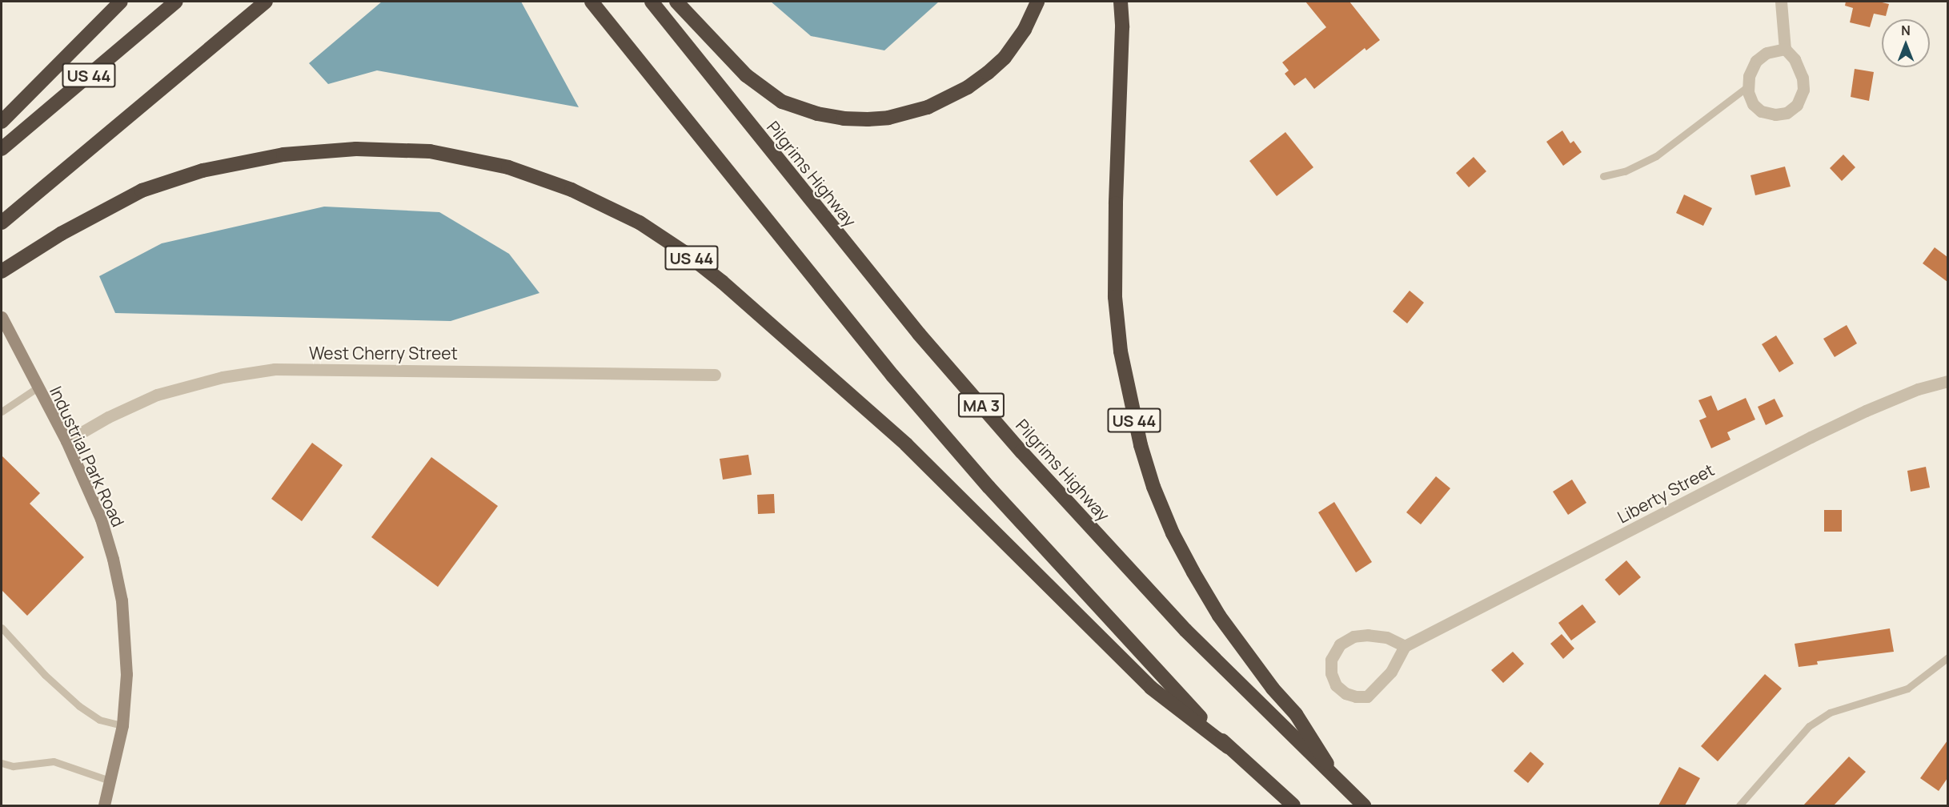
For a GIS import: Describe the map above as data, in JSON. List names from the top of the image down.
{
  "streets": {
    "highway": ["US 44", "Pilgrims Highway", "MA 3"],
    "street": ["West Cherry Street", "Industrial Park Road", "Liberty Street"]
  },
  "crossings": [
    ["US 44", "Pilgrims Highway"],
    ["US 44", "MA 3"],
    ["West Cherry Street", "Industrial Park Road"]
  ],
  "north": "top"
}
